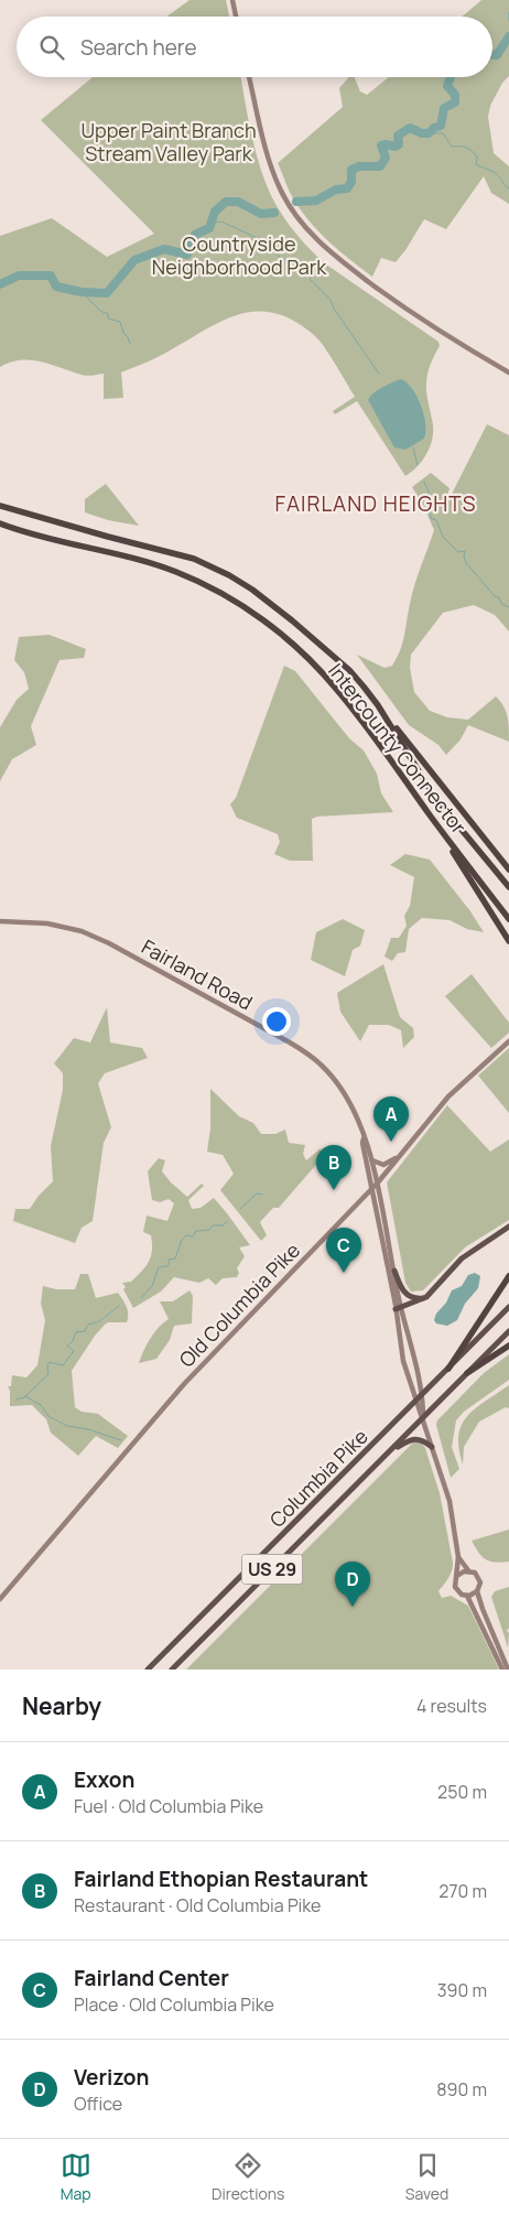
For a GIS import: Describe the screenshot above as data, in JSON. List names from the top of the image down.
{
  "streets": {
    "highway": ["Intercounty Connector", "Columbia Pike", "US 29"],
    "main road": ["Fairland Road", "Old Columbia Pike"]
  },
  "crossings": [
    ["Fairland Road", "Old Columbia Pike"],
    ["Fairland Road", "Columbia Pike"]
  ],
  "districts": ["FAIRLAND HEIGHTS"],
  "parks": ["Upper Paint Branch Stream Valley Park", "Countryside Neighborhood Park"],
  "page": {
    "search": "Search here",
    "pins": [
      "A",
      "B",
      "C",
      "D"
    ],
    "heading": ["Nearby", "4 results"],
    "list": [
      {
        "mark": "A",
        "name": "Exxon",
        "note": "Fuel · Old Columbia Pike",
        "value": "250 m"
      },
      {
        "mark": "B",
        "name": "Fairland Ethopian Restaurant",
        "note": "Restaurant · Old Columbia Pike",
        "value": "270 m"
      },
      {
        "mark": "C",
        "name": "Fairland Center",
        "note": "Place · Old Columbia Pike",
        "value": "390 m"
      },
      {
        "mark": "D",
        "name": "Verizon",
        "note": "Office",
        "value": "890 m"
      }
    ],
    "nav": ["Map", "Directions", "Saved"]
  }
}
